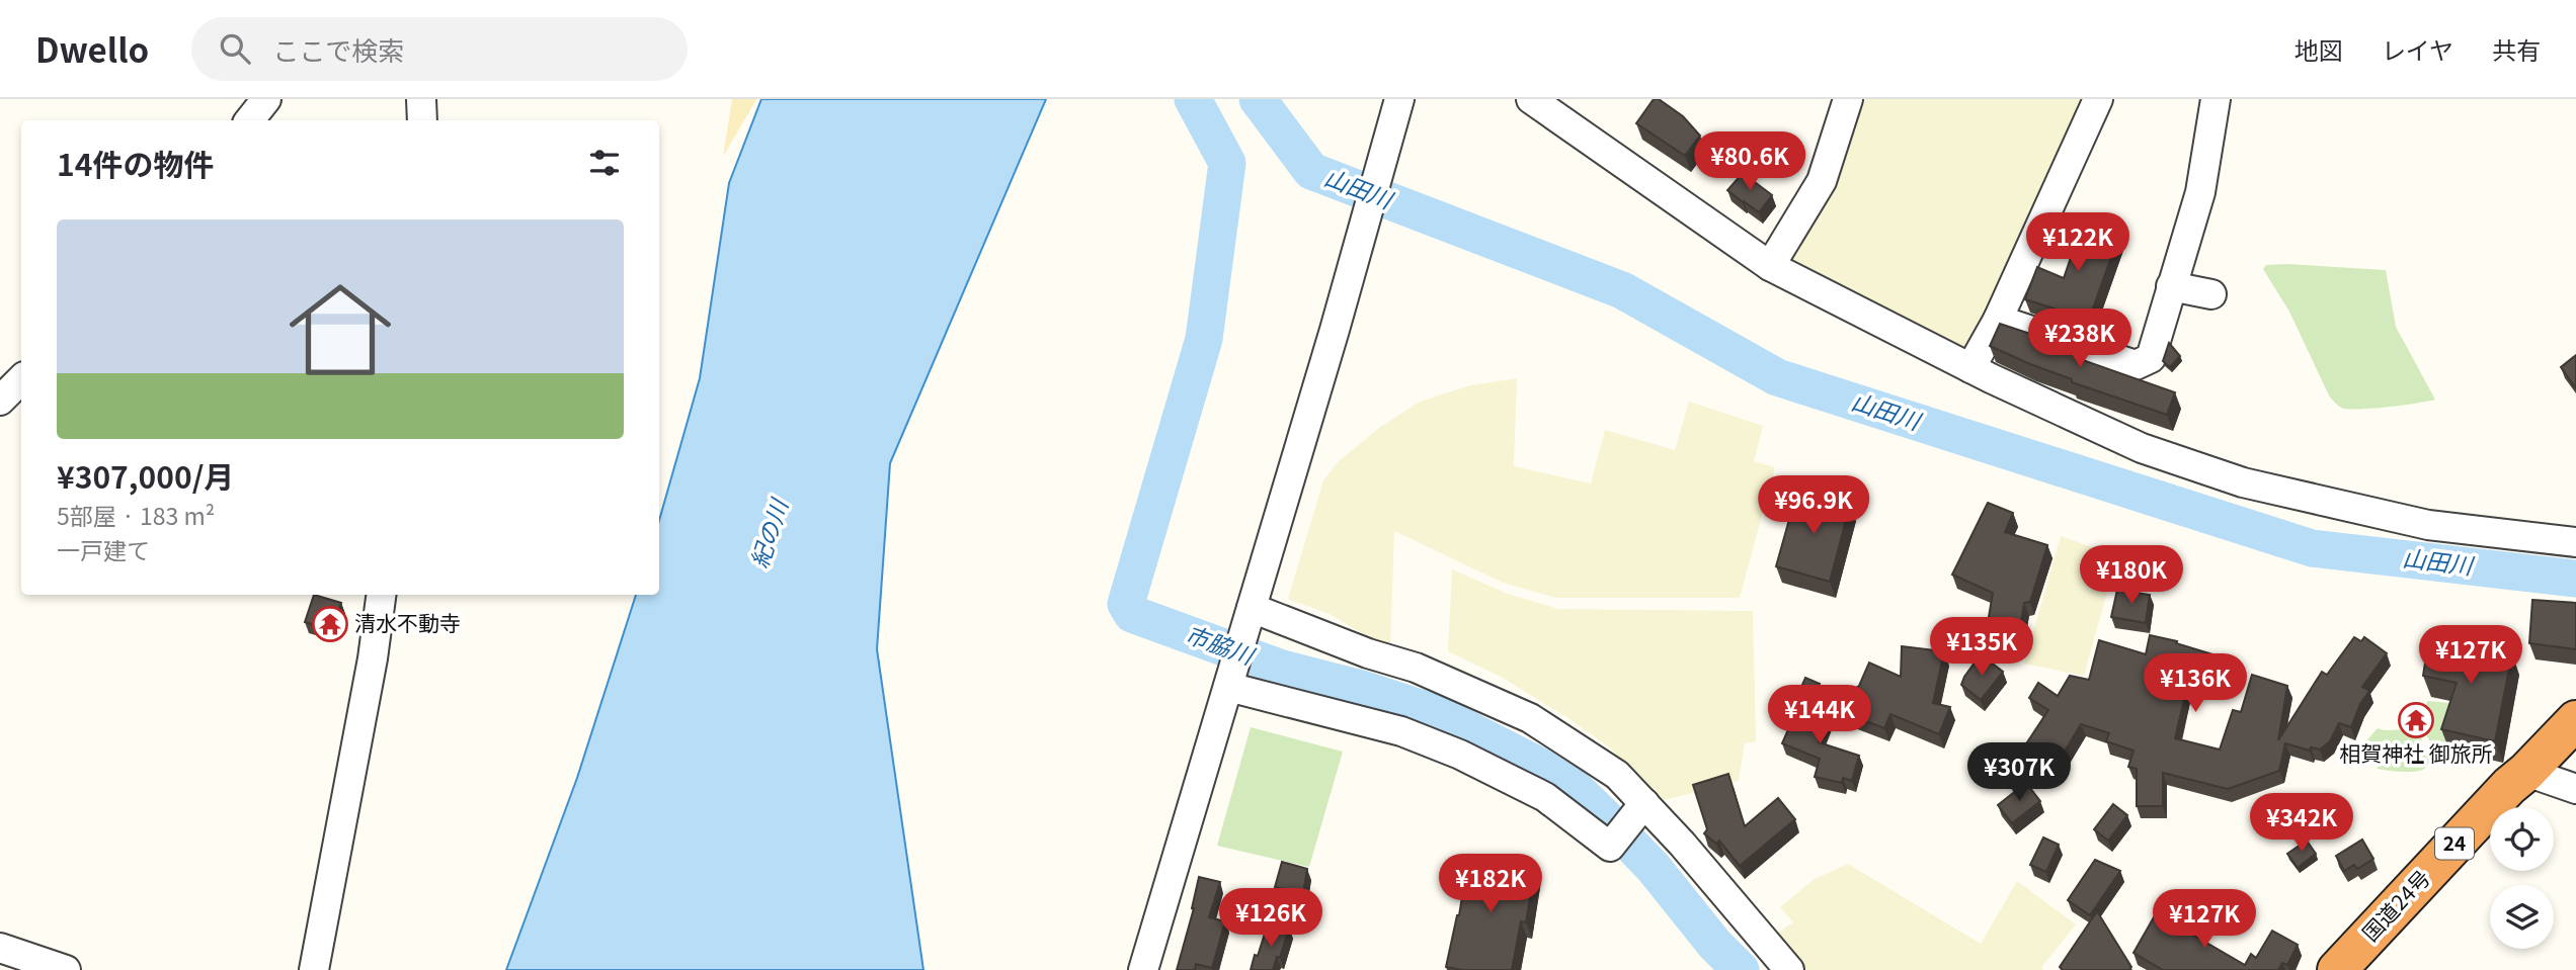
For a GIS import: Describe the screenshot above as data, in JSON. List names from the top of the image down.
{
  "streets": {
    "highway": ["24", "国道24号"]
  },
  "water": ["山田川", "紀の川", "市脇川"],
  "places": {
    "temple": ["清水不動寺", "相賀神社 御旅所"]
  },
  "page": {
    "header": "Dwello",
    "search": "ここで検索",
    "nav": ["地図", "レイヤ", "共有"],
    "heading": "14件の物件",
    "price": [
      "¥80.6K",
      "¥122K",
      "¥238K",
      "¥96.9K",
      "¥180K",
      "¥135K",
      "¥127K",
      "¥136K",
      "¥144K",
      "¥307K",
      "¥342K",
      "¥182K",
      "¥126K",
      "¥127K"
    ],
    "list": [
      {
        "name": "¥307,000/月",
        "note": "5部屋 · 183 m² · 一戸建て"
      }
    ]
  }
}
